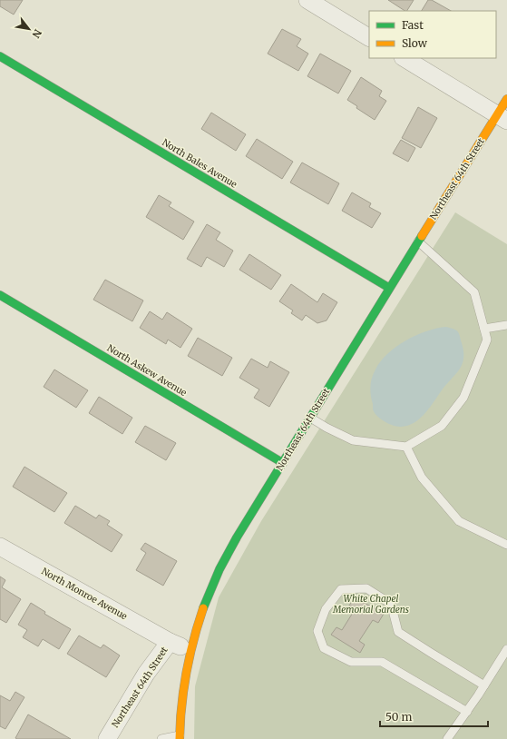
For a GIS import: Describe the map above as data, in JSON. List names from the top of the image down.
{
  "streets": {
    "street": [
      "North Bales Avenue",
      "Northeast 64th Street",
      "North Askew Avenue",
      "North Monroe Avenue"
    ]
  },
  "crossings": [
    ["North Bales Avenue", "Northeast 64th Street"],
    ["Northeast 64th Street", "North Askew Avenue"],
    ["Northeast 64th Street", "North Monroe Avenue"]
  ],
  "parks": ["White Chapel Memorial Gardens"],
  "legend": ["Fast", "Slow"],
  "scale_bar": "50 m",
  "north": "bottom right"
}
